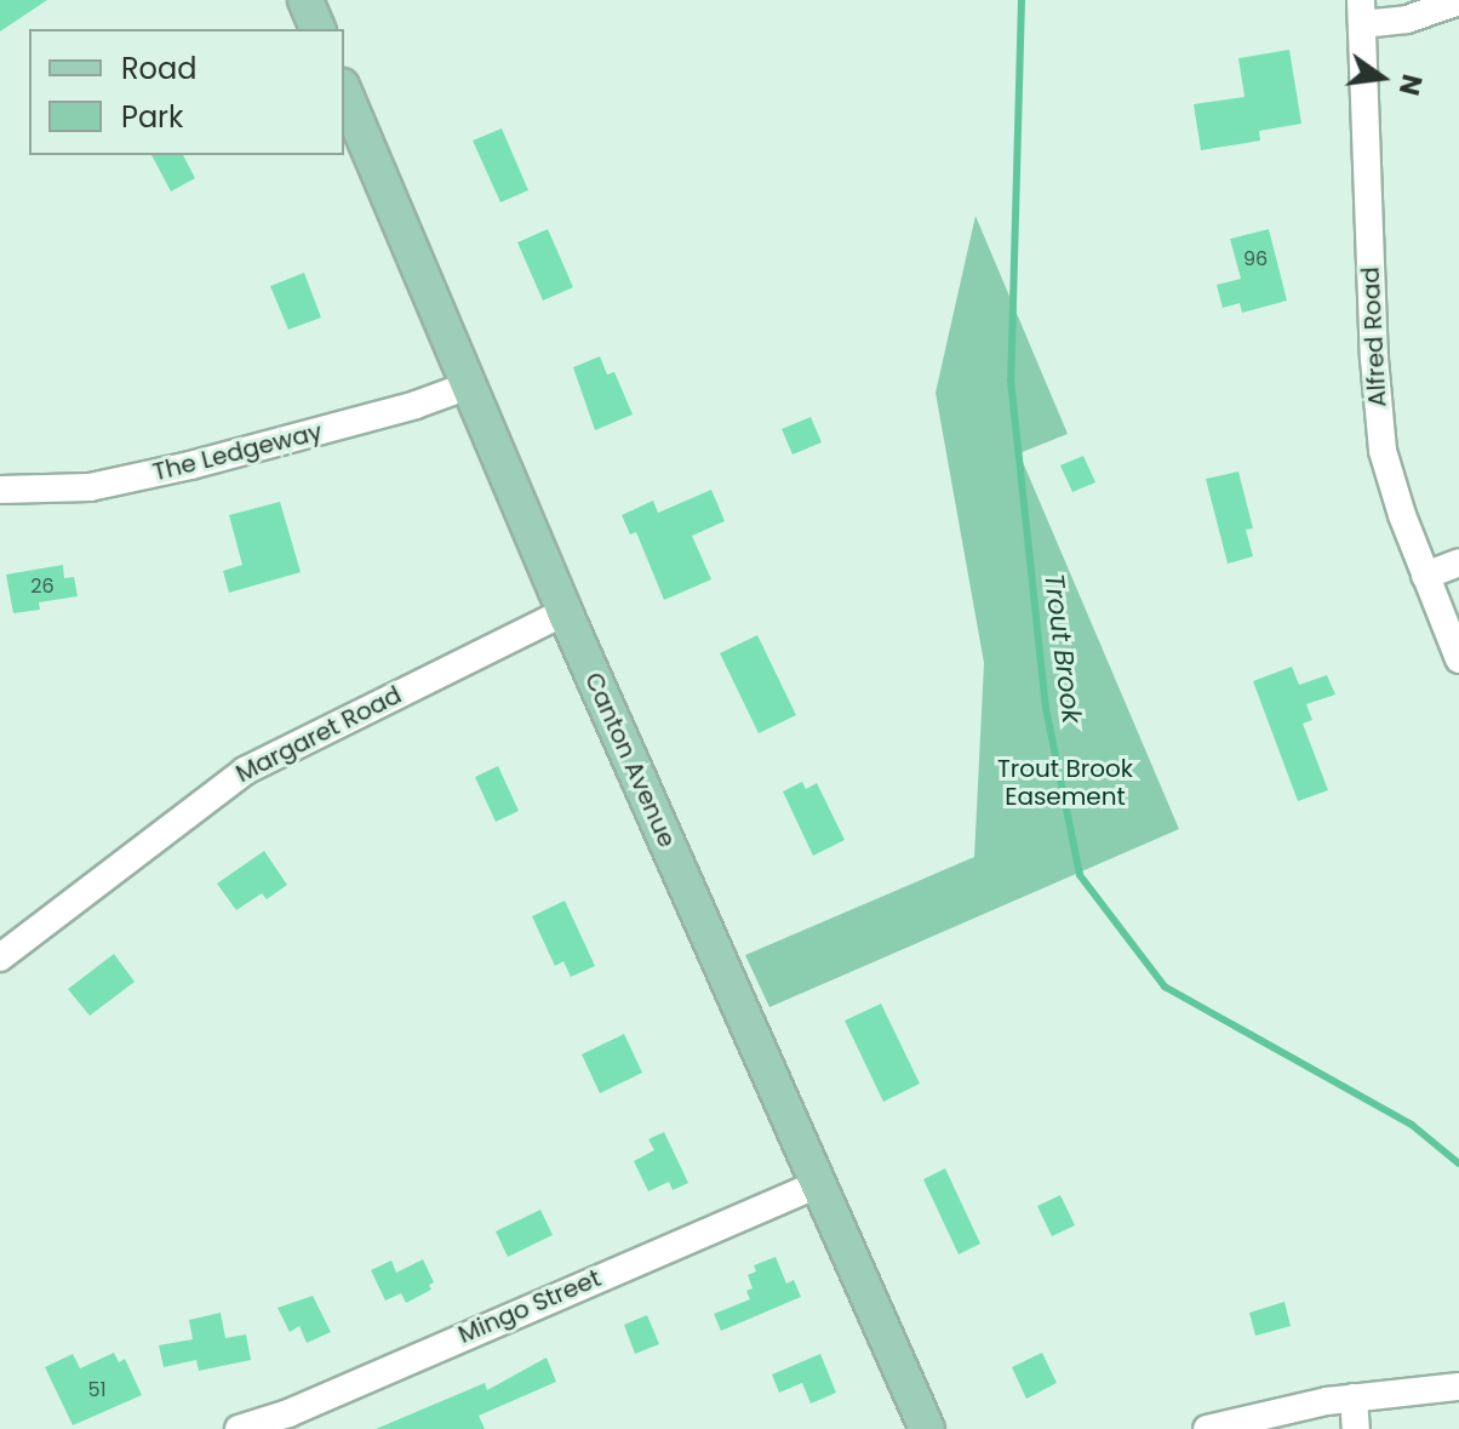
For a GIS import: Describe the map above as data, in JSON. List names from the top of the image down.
{
  "streets": {
    "main road": ["Canton Avenue"],
    "street": [
      "Alfred Road",
      "The Ledgeway",
      "Margaret Road",
      "Mingo Street"
    ]
  },
  "crossings": [
    ["The Ledgeway", "Canton Avenue"],
    ["Margaret Road", "Canton Avenue"],
    ["Canton Avenue", "Mingo Street"]
  ],
  "water": ["Trout Brook"],
  "parks": ["Trout Brook Easement"],
  "house_numbers": ["96", "26", "51"],
  "legend": ["Road", "Park"],
  "north": "right"
}
